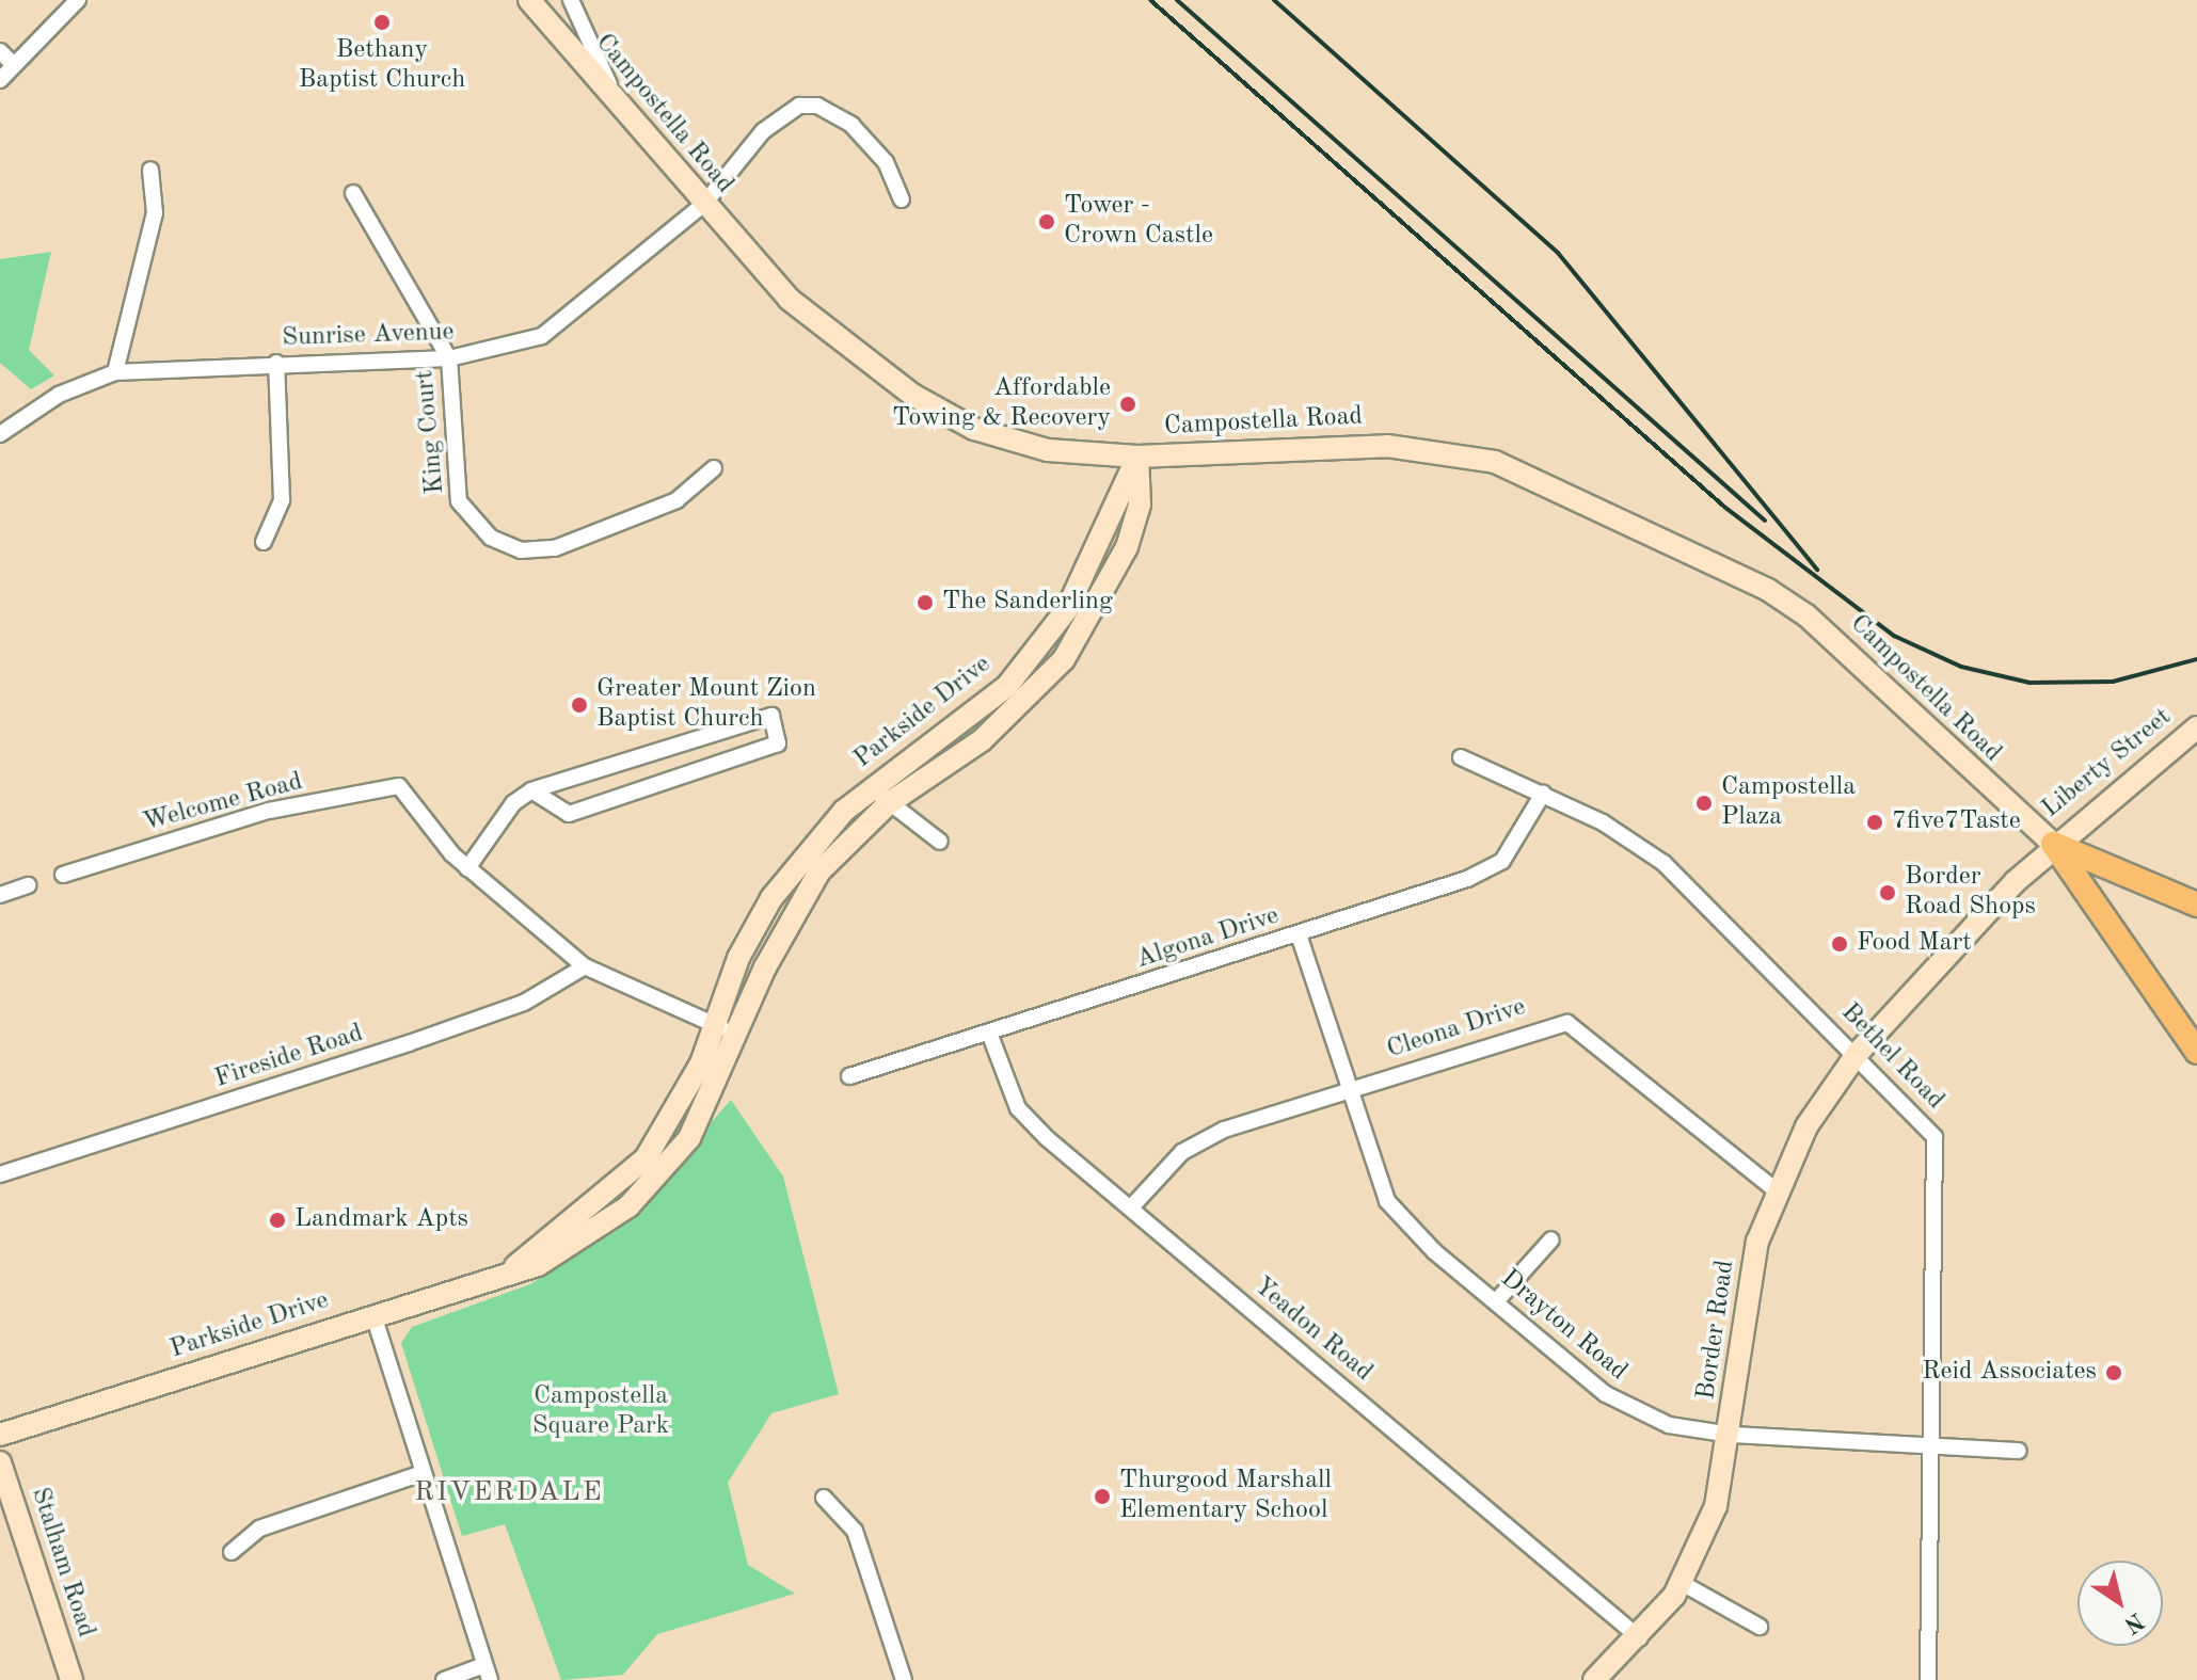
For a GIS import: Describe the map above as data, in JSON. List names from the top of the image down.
{
  "streets": {
    "street": [
      "Campostella Road",
      "Sunrise Avenue",
      "King Court",
      "Parkside Drive",
      "Liberty Street",
      "Welcome Road",
      "Algona Drive",
      "Cleona Drive",
      "Fireside Road",
      "Bethel Road",
      "Drayton Road",
      "Yeadon Road",
      "Border Road",
      "Stalham Road"
    ]
  },
  "crossings": [
    ["Campostella Road", "Sunrise Avenue"],
    ["Campostella Road", "Parkside Drive"],
    ["Campostella Road", "Liberty Street"],
    ["Campostella Road", "Border Road"],
    ["Sunrise Avenue", "King Court"],
    ["Liberty Street", "Border Road"],
    ["Algona Drive", "Bethel Road"],
    ["Algona Drive", "Drayton Road"],
    ["Algona Drive", "Yeadon Road"],
    ["Cleona Drive", "Drayton Road"],
    ["Cleona Drive", "Yeadon Road"],
    ["Cleona Drive", "Border Road"],
    ["Bethel Road", "Drayton Road"],
    ["Bethel Road", "Border Road"],
    ["Drayton Road", "Border Road"],
    ["Yeadon Road", "Border Road"]
  ],
  "districts": ["RIVERDALE"],
  "parks": ["Campostella Square Park"],
  "places": [
    "Bethany Baptist Church",
    "Tower - Crown Castle",
    "Affordable Towing & Recovery",
    "The Sanderling",
    "Greater Mount Zion Baptist Church",
    "Campostella Plaza",
    "7five7Taste",
    "Border Road Shops",
    "Food Mart",
    "Landmark Apts",
    "Reid Associates",
    "Thurgood Marshall Elementary School"
  ],
  "north": "bottom right"
}
